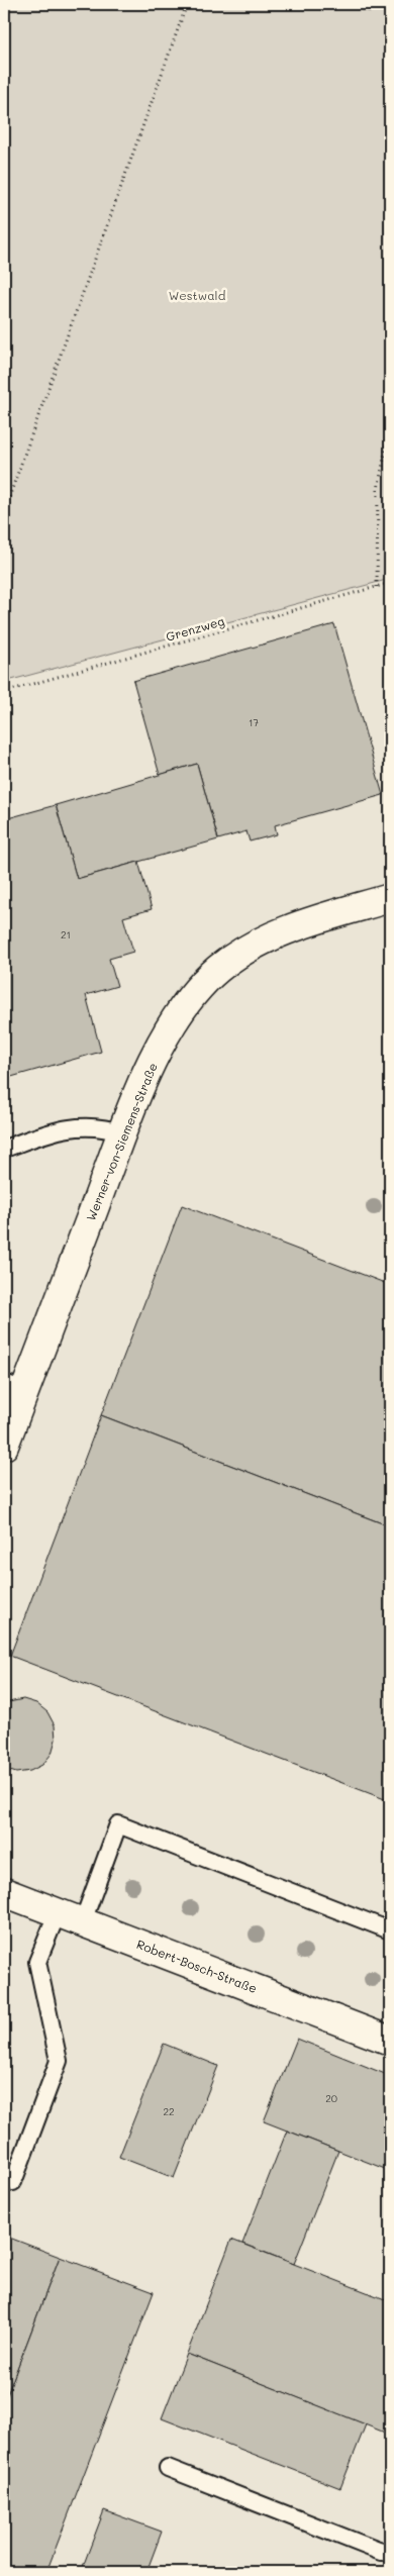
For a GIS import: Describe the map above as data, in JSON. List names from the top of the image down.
{
  "streets": {
    "street": ["Werner-von-Siemens-Straße", "Robert-Bosch-Straße"],
    "path": ["Grenzweg"]
  },
  "parks": ["Westwald"],
  "house_numbers": [
    "17",
    "21",
    "20",
    "22"
  ]
}
